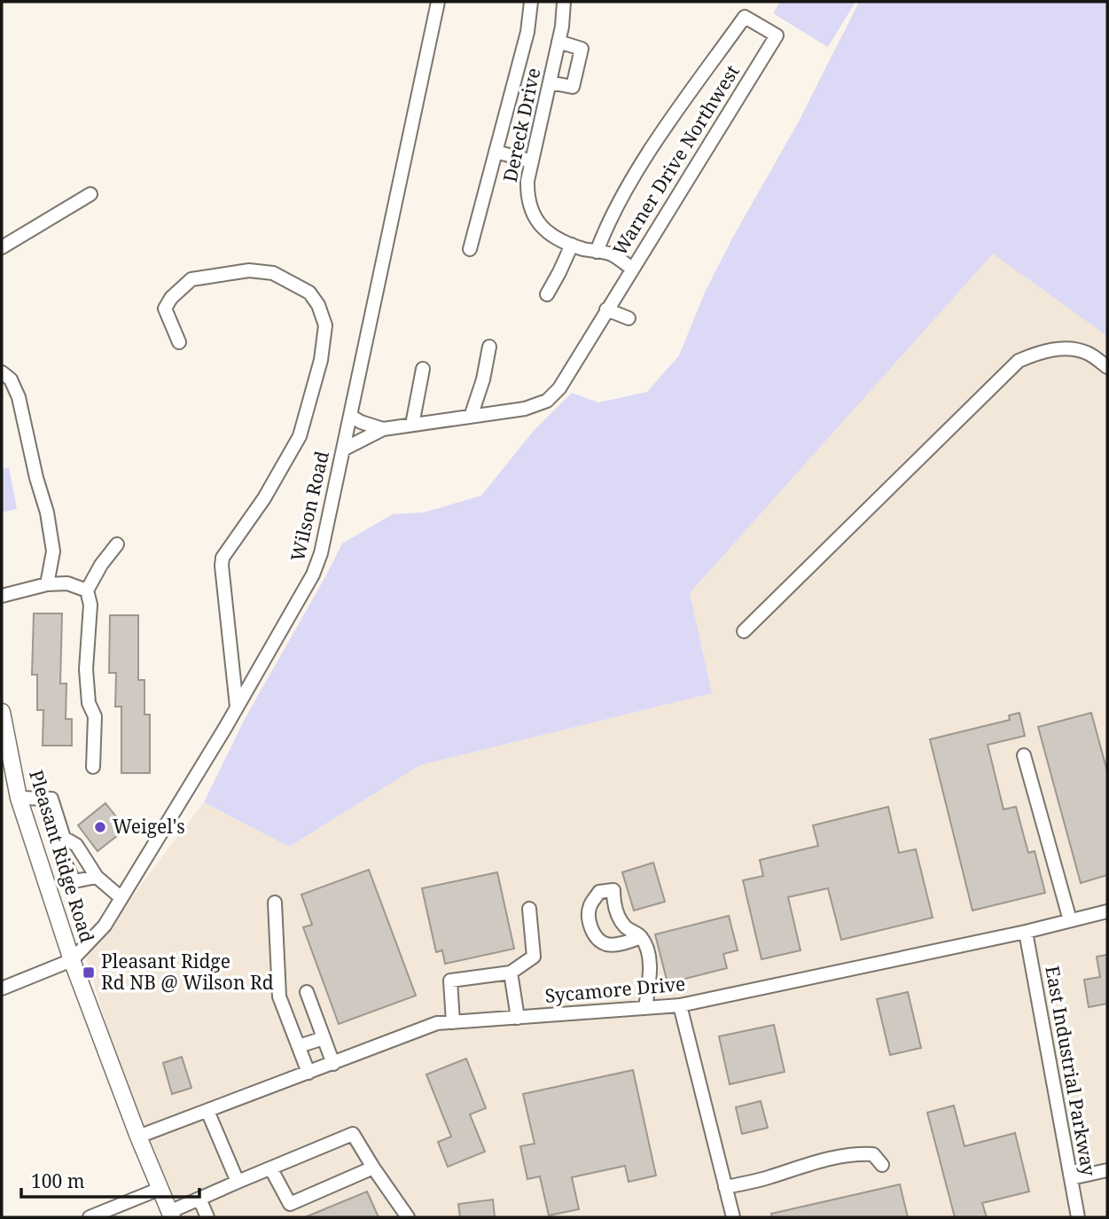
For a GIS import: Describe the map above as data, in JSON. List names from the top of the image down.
{
  "streets": {
    "main road": ["Pleasant Ridge Road"],
    "street": [
      "Dereck Drive",
      "Warner Drive Northwest",
      "Wilson Road",
      "Sycamore Drive",
      "East Industrial Parkway"
    ]
  },
  "crossings": [
    ["Dereck Drive", "Warner Drive Northwest"],
    ["Warner Drive Northwest", "Wilson Road"],
    ["Wilson Road", "Pleasant Ridge Road"],
    ["Pleasant Ridge Road", "Sycamore Drive"],
    ["Sycamore Drive", "East Industrial Parkway"]
  ],
  "places": {
    "other": ["Weigel's"],
    "transit": ["Pleasant Ridge Rd NB @ Wilson Rd"]
  },
  "scale_bar": "100 m"
}
